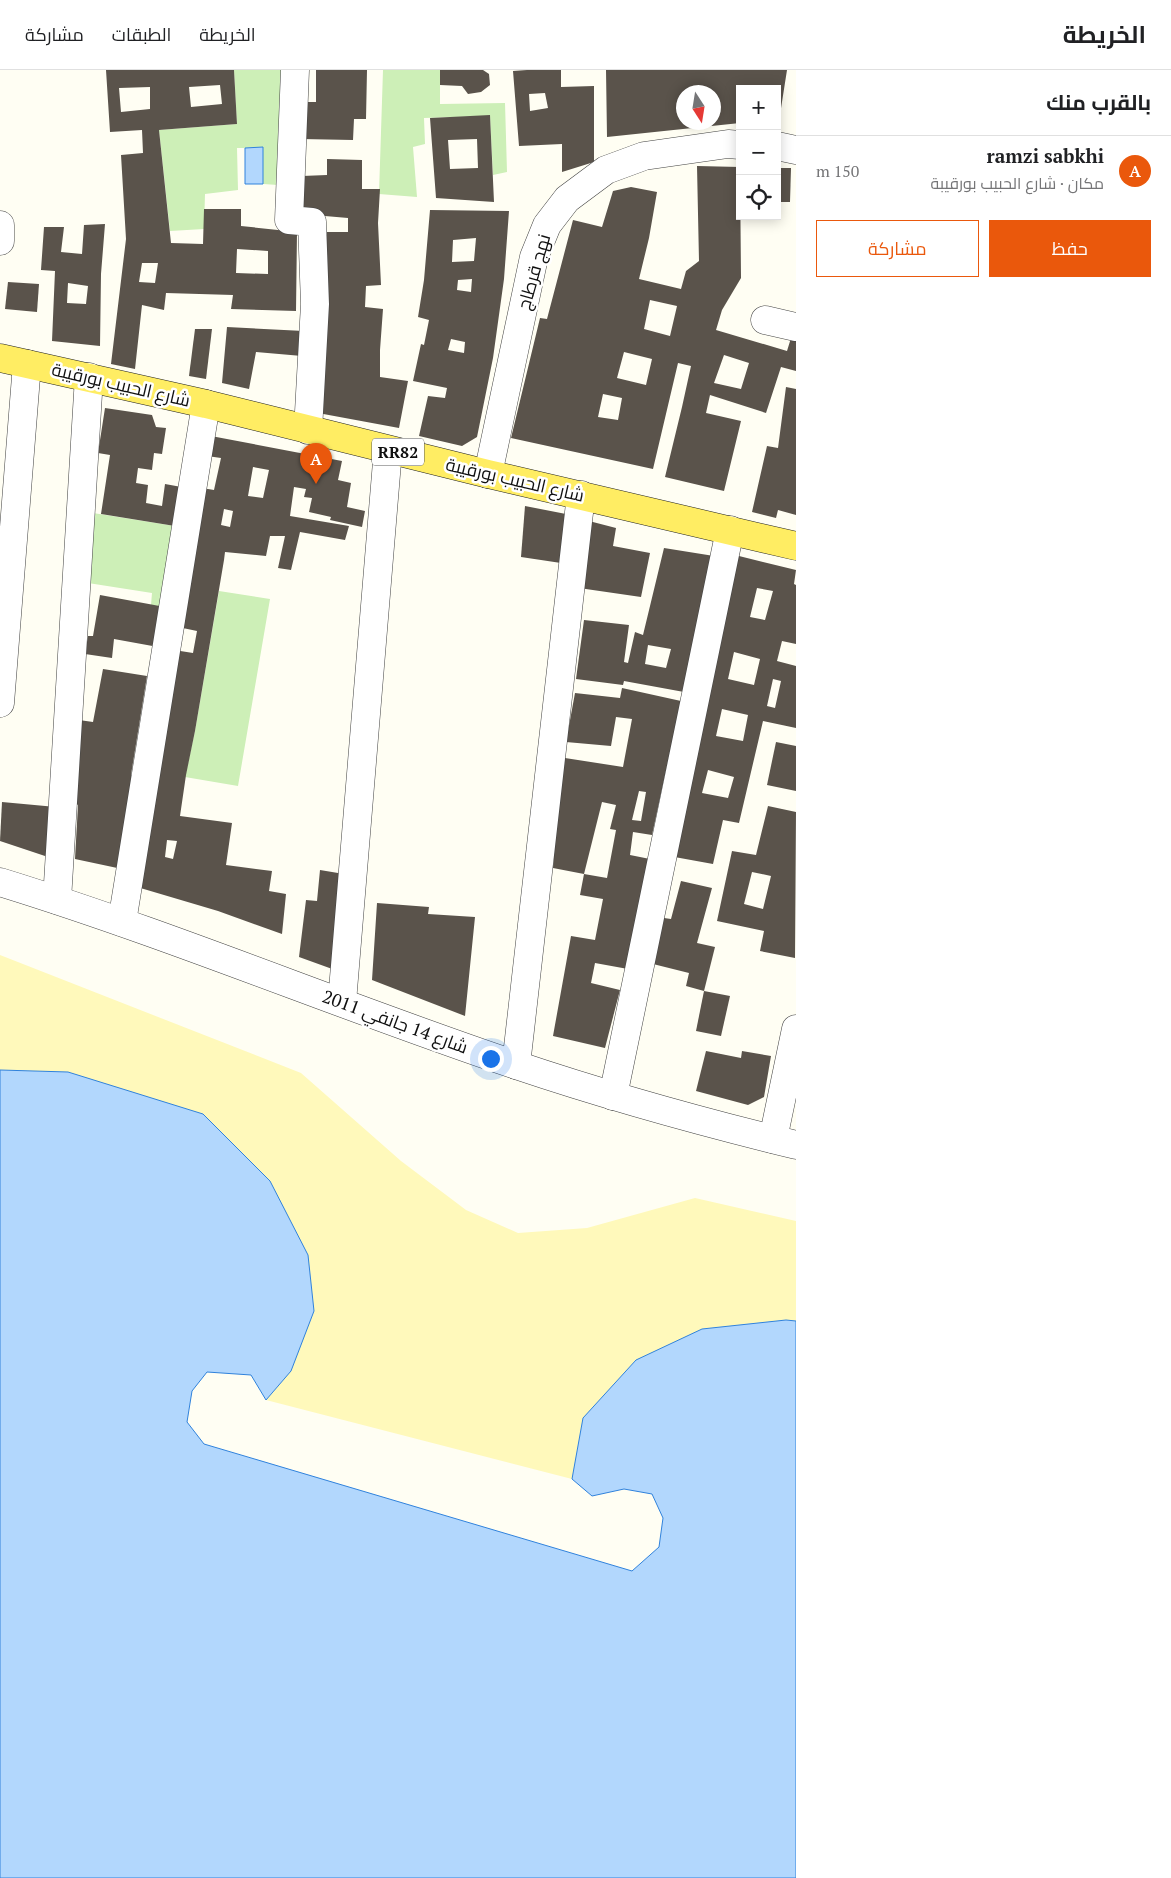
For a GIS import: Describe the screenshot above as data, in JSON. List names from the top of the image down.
{
  "streets": {
    "main road": ["شارع الحبيب بورقيبة", "RR82"],
    "street": ["نهج قرطاج", "شارع 14 جانفي 2011"]
  },
  "crossings": [
    ["نهج قرطاج", "شارع الحبيب بورقيبة"]
  ],
  "north": "bottom",
  "page": {
    "header": "الخريطة",
    "nav": ["الخريطة", "الطبقات", "مشاركة"],
    "heading": "بالقرب منك",
    "map_buttons": ["+", "−"],
    "list": [
      {
        "mark": "A",
        "name": "ramzi sabkhi",
        "note": "مكان · شارع الحبيب بورقيبة",
        "value": "150 m"
      }
    ],
    "buttons": ["حفظ", "مشاركة"],
    "pins": "A"
  }
}
